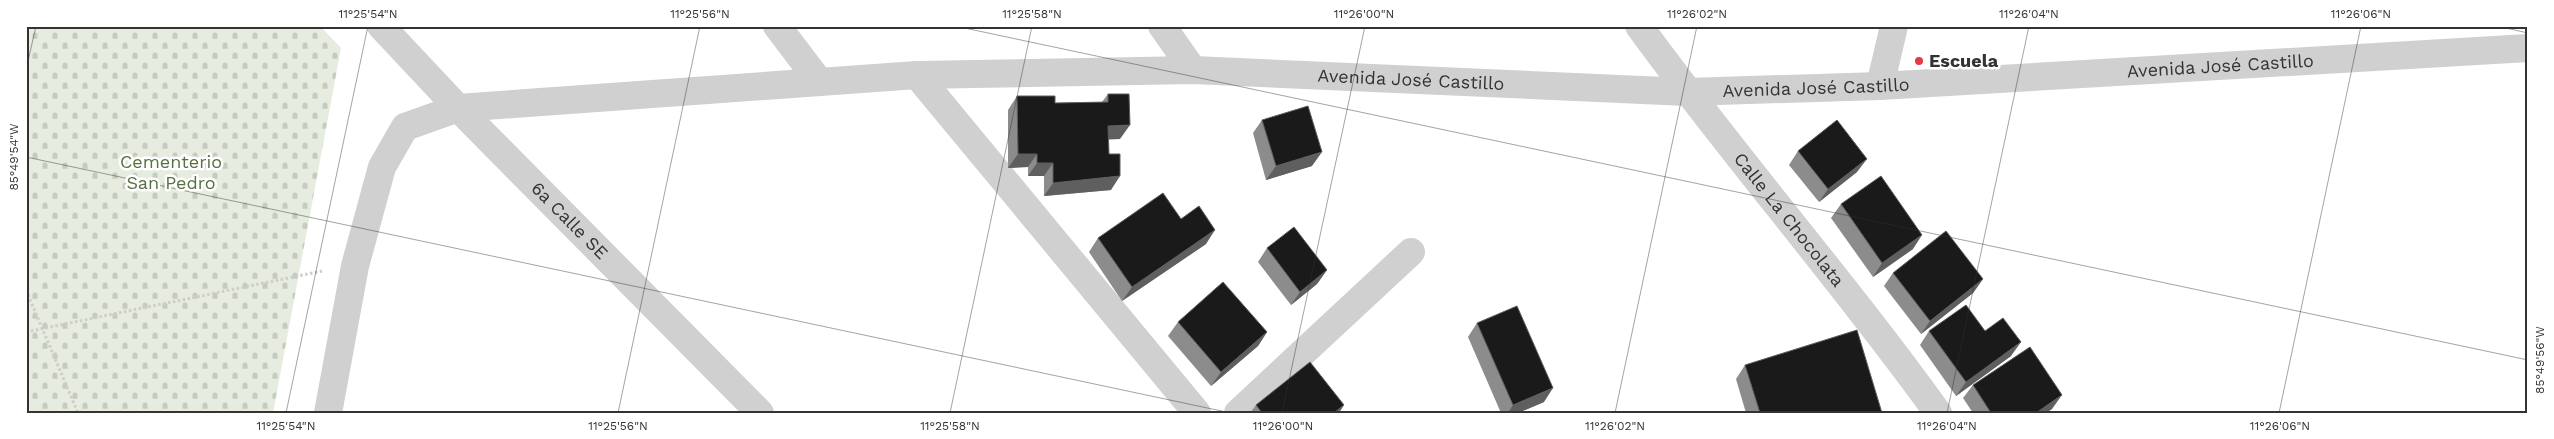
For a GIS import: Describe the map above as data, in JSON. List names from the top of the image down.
{
  "streets": {
    "street": ["Avenida José Castillo", "Calle La Chocolata", "6a Calle SE"]
  },
  "crossings": [
    ["Avenida José Castillo", "Calle La Chocolata"],
    ["Avenida José Castillo", "6a Calle SE"]
  ],
  "parks": ["Cementerio San Pedro"],
  "places": ["Escuela"],
  "coordinates": [
    "11°25'54\"N",
    "11°25'56\"N",
    "11°25'58\"N",
    "11°26'00\"N",
    "11°26'02\"N",
    "11°26'04\"N",
    "11°26'06\"N",
    "85°49'54\"W",
    "85°49'56\"W"
  ]
}
